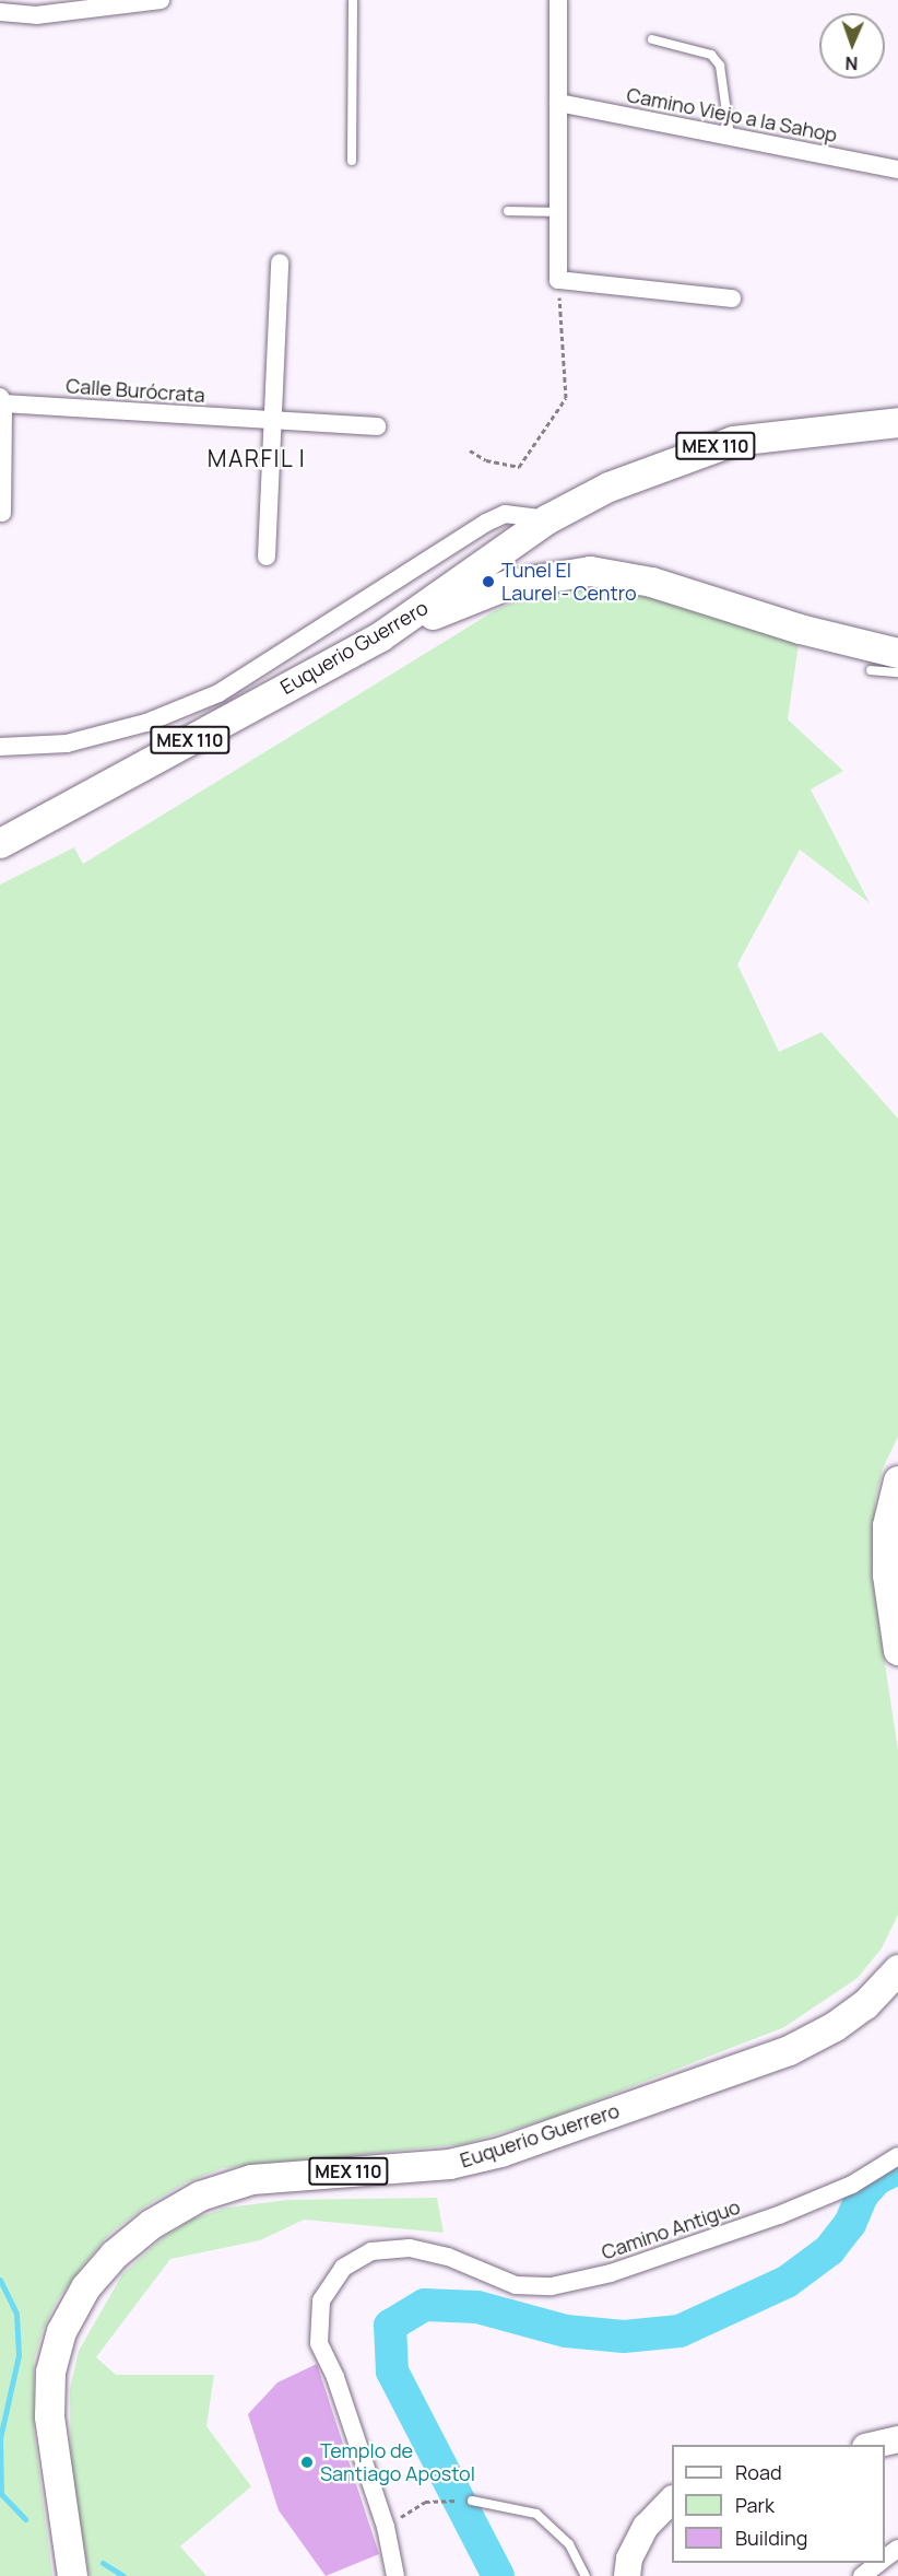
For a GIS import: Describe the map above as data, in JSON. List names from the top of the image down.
{
  "streets": {
    "main road": ["MEX 110", "Euquerio Guerrero"],
    "street": ["Camino Viejo a la Sahop", "Calle Burócrata", "Camino Antiguo"]
  },
  "crossings": [
    ["MEX 110", "Euquerio Guerrero"]
  ],
  "districts": ["MARFIL I"],
  "places": ["Tunel El Laurel - Centro", "Templo de Santiago Apostol"],
  "legend": ["Road", "Park", "Building"],
  "north": "bottom"
}
